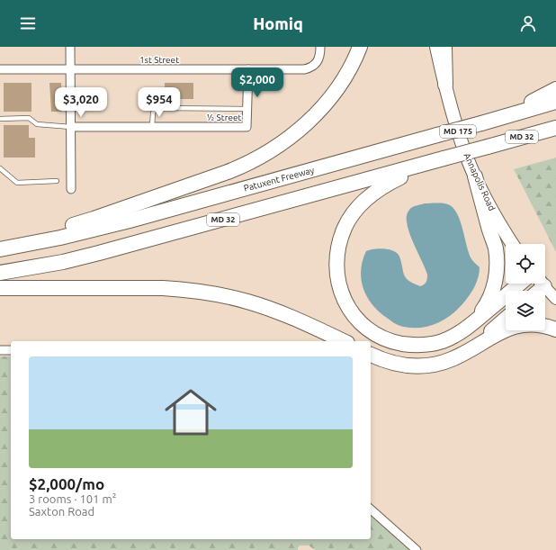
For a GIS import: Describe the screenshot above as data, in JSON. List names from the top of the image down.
{
  "streets": {
    "highway": ["MD 32", "Patuxent Freeway"],
    "main road": ["MD 175", "Annapolis Road"],
    "street": ["1st Street", "½ Street"]
  },
  "page": {
    "header": "Homiq",
    "price": ["$2,000", "$3,020", "$954"],
    "list": [
      {
        "name": "$2,000/mo",
        "note": "3 rooms · 101 m² · Saxton Road"
      }
    ]
  }
}
